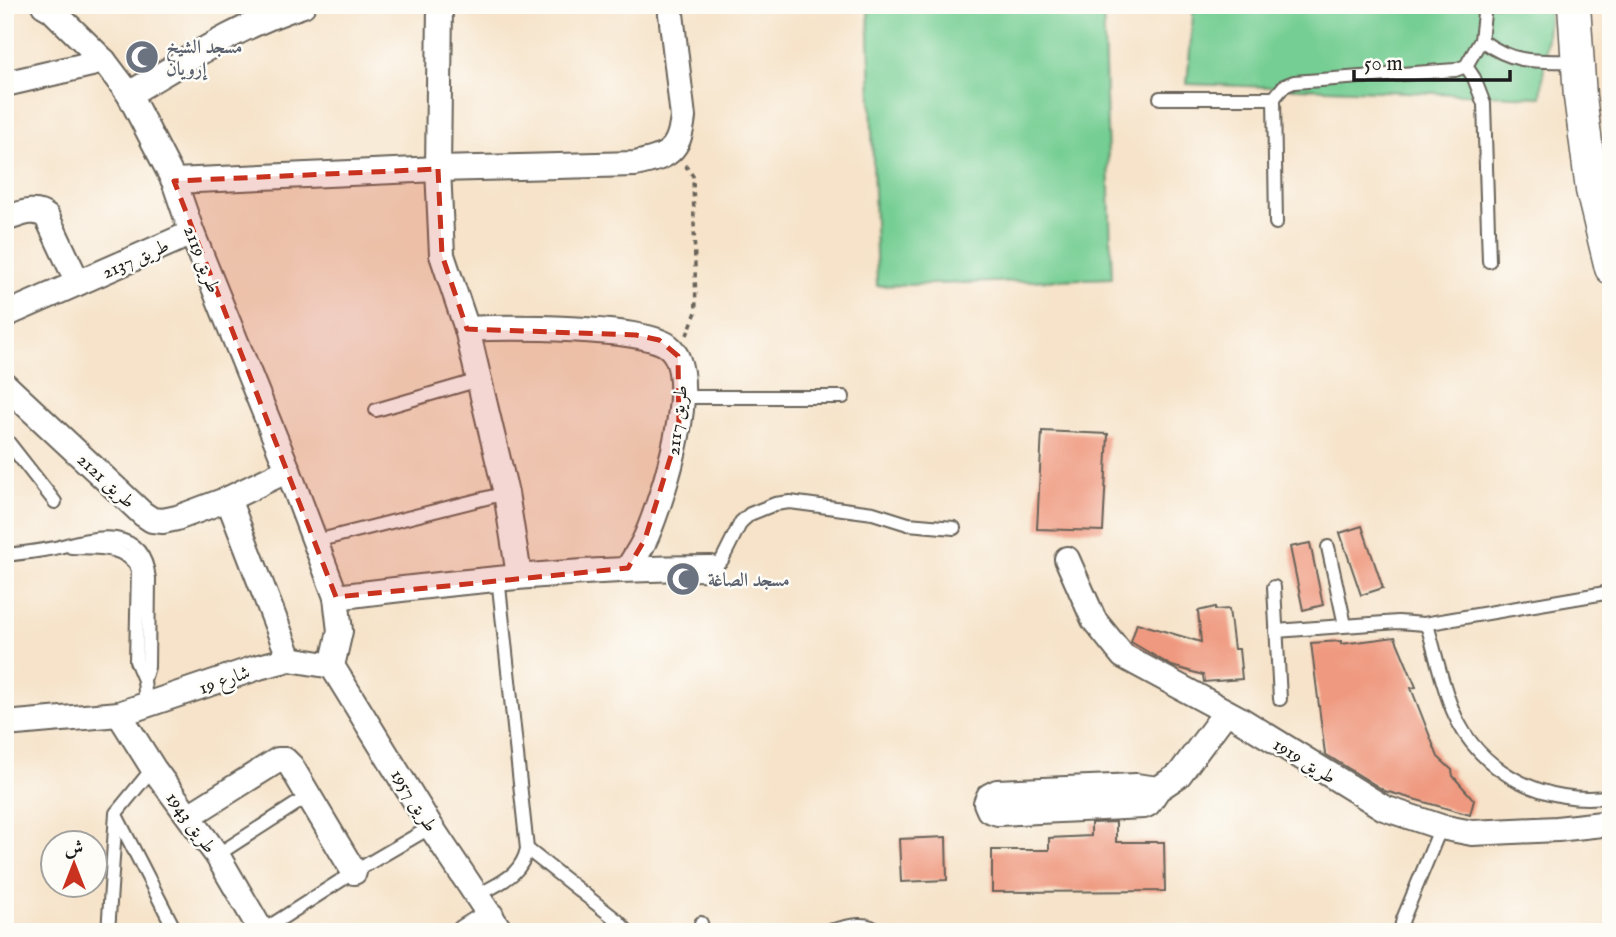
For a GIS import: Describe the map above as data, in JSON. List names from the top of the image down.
{
  "streets": {
    "street": [
      "طريق 2137",
      "طريق 2119",
      "طريق 2117",
      "طريق 2121",
      "شارع 19",
      "طريق 1919",
      "طريق 1957",
      "طريق 1943"
    ]
  },
  "crossings": [
    ["طريق 2137", "طريق 2119"],
    ["طريق 2119", "طريق 2121"],
    ["طريق 2119", "شارع 19"],
    ["طريق 2119", "طريق 1957"],
    ["شارع 19", "طريق 1957"],
    ["شارع 19", "طريق 1943"],
    ["طريق 1957", "طريق 1943"]
  ],
  "places": {
    "mosque": ["مسجد الشيخ إرويان", "مسجد الصاغة"]
  },
  "scale_bar": "50 m",
  "north": "top"
}
